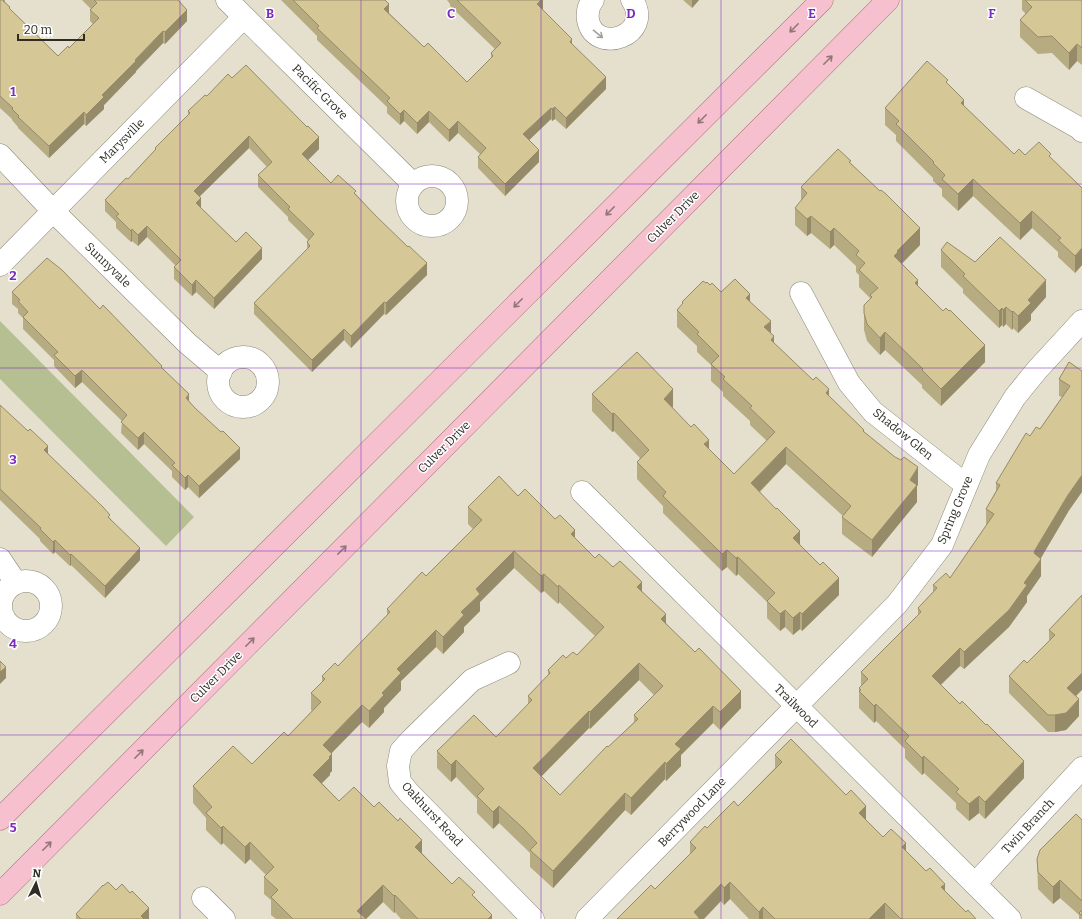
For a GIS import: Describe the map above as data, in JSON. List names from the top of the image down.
{
  "streets": {
    "main road": ["Culver Drive"],
    "street": [
      "Pacific Grove",
      "Marysville",
      "Sunnyvale",
      "Shadow Glen",
      "Spring Grove",
      "Trailwood",
      "Berrywood Lane",
      "Oakhurst Road",
      "Twin Branch"
    ]
  },
  "crossings": [
    ["Pacific Grove", "Marysville"],
    ["Marysville", "Sunnyvale"],
    ["Shadow Glen", "Spring Grove"],
    ["Spring Grove", "Trailwood"],
    ["Spring Grove", "Berrywood Lane"],
    ["Trailwood", "Berrywood Lane"],
    ["Trailwood", "Twin Branch"]
  ],
  "scale_bar": "20 m",
  "north": "top",
  "grid": {
    "columns": [
      "B",
      "C",
      "D",
      "E",
      "F"
    ],
    "rows": [
      "1",
      "2",
      "3",
      "4",
      "5"
    ]
  }
}
